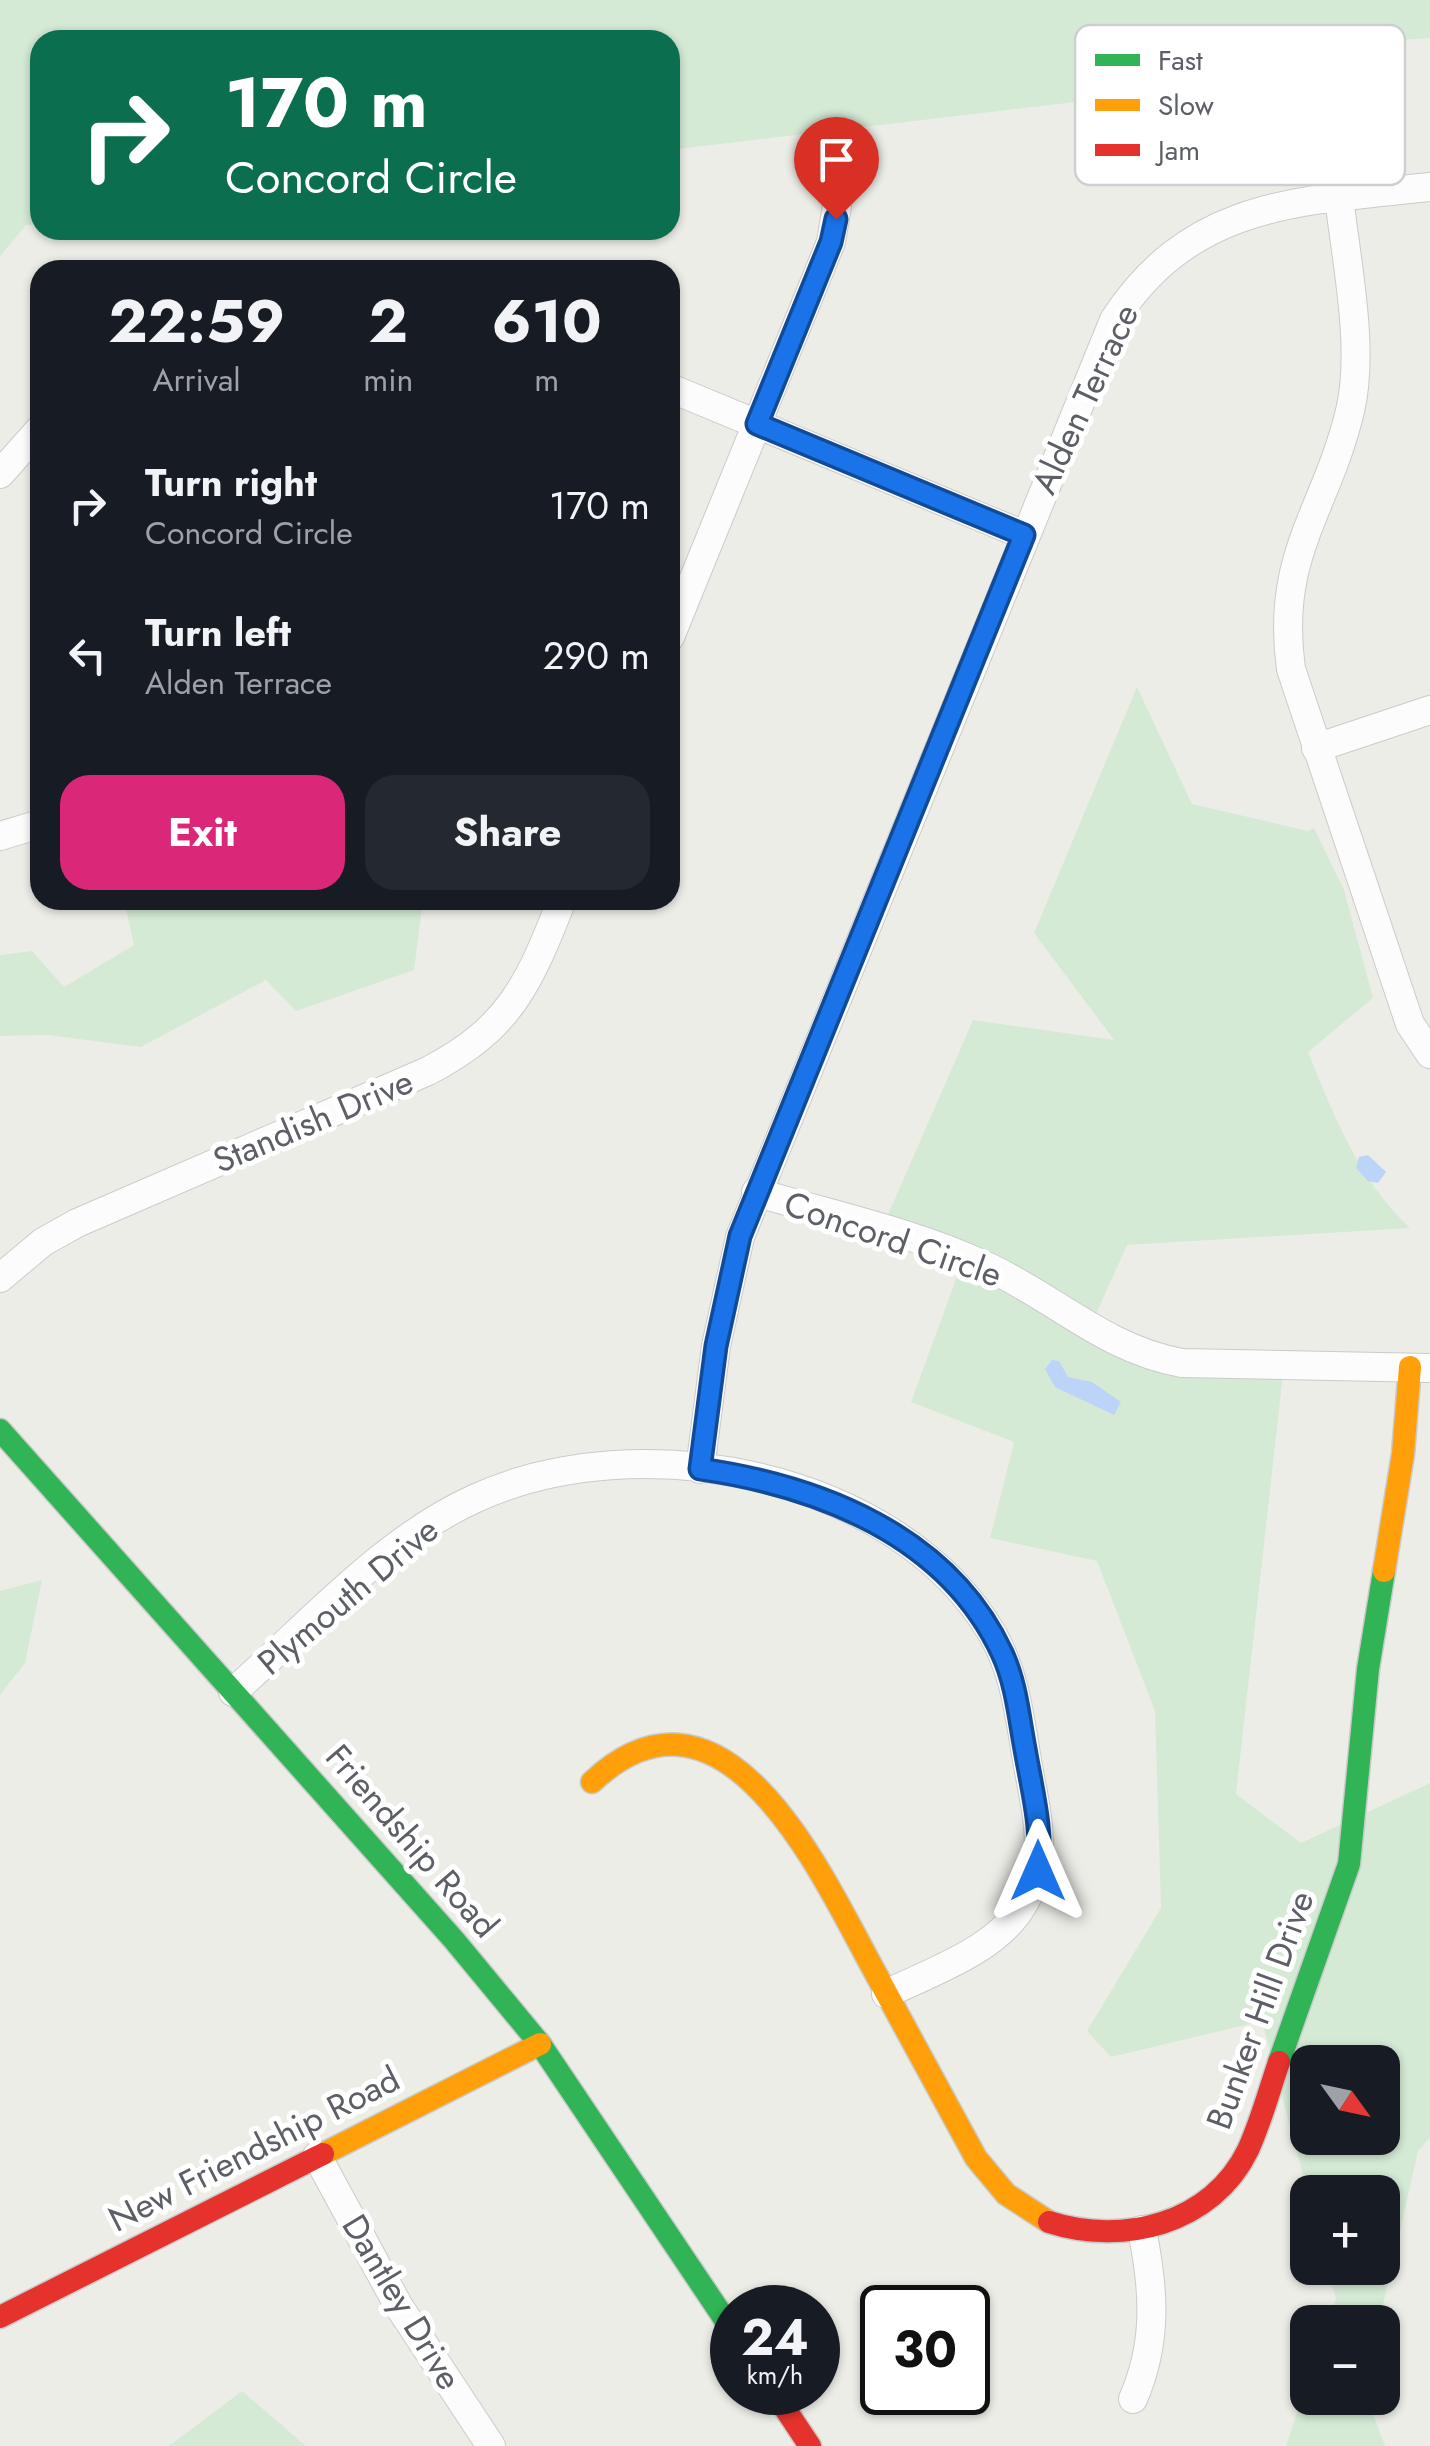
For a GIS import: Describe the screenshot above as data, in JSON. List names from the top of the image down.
{
  "streets": {
    "street": [
      "Alden Terrace",
      "Standish Drive",
      "Concord Circle",
      "Plymouth Drive",
      "Friendship Road",
      "Bunker Hill Drive",
      "New Friendship Road",
      "Dantley Drive"
    ]
  },
  "crossings": [
    ["Alden Terrace", "Concord Circle"],
    ["Concord Circle", "Plymouth Drive"],
    ["Concord Circle", "Bunker Hill Drive"],
    ["Plymouth Drive", "Friendship Road"],
    ["Plymouth Drive", "Bunker Hill Drive"],
    ["Friendship Road", "New Friendship Road"],
    ["New Friendship Road", "Dantley Drive"]
  ],
  "legend": ["Fast", "Slow", "Jam"],
  "north": "bottom right",
  "page": {
    "turn": ["170 m", "Concord Circle"],
    "eta": [
      "22:59",
      "Arrival",
      "2",
      "min",
      "610",
      "m"
    ],
    "list": [
      {
        "name": "Turn right",
        "note": "Concord Circle",
        "value": "170 m"
      },
      {
        "name": "Turn left",
        "note": "Alden Terrace",
        "value": "290 m"
      }
    ],
    "buttons": ["Exit", "Share"],
    "map_buttons": ["+", "−"],
    "speed": "24 km/h",
    "limit": "30"
  }
}
